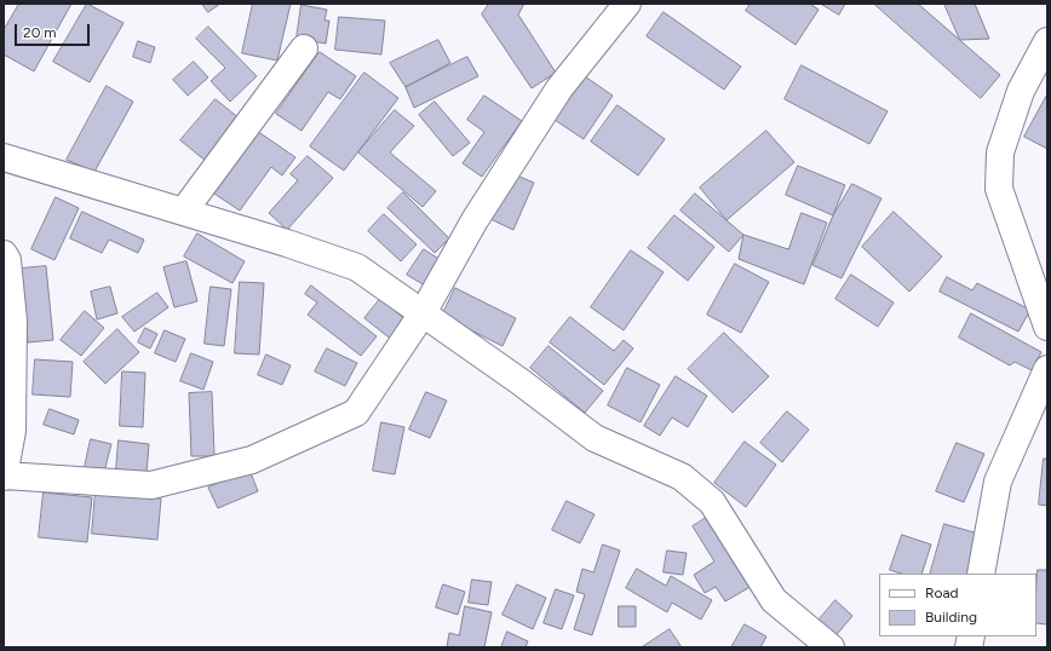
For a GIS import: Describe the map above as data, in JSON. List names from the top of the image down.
{
  "legend": ["Road", "Building"],
  "scale_bar": "20 m"
}
